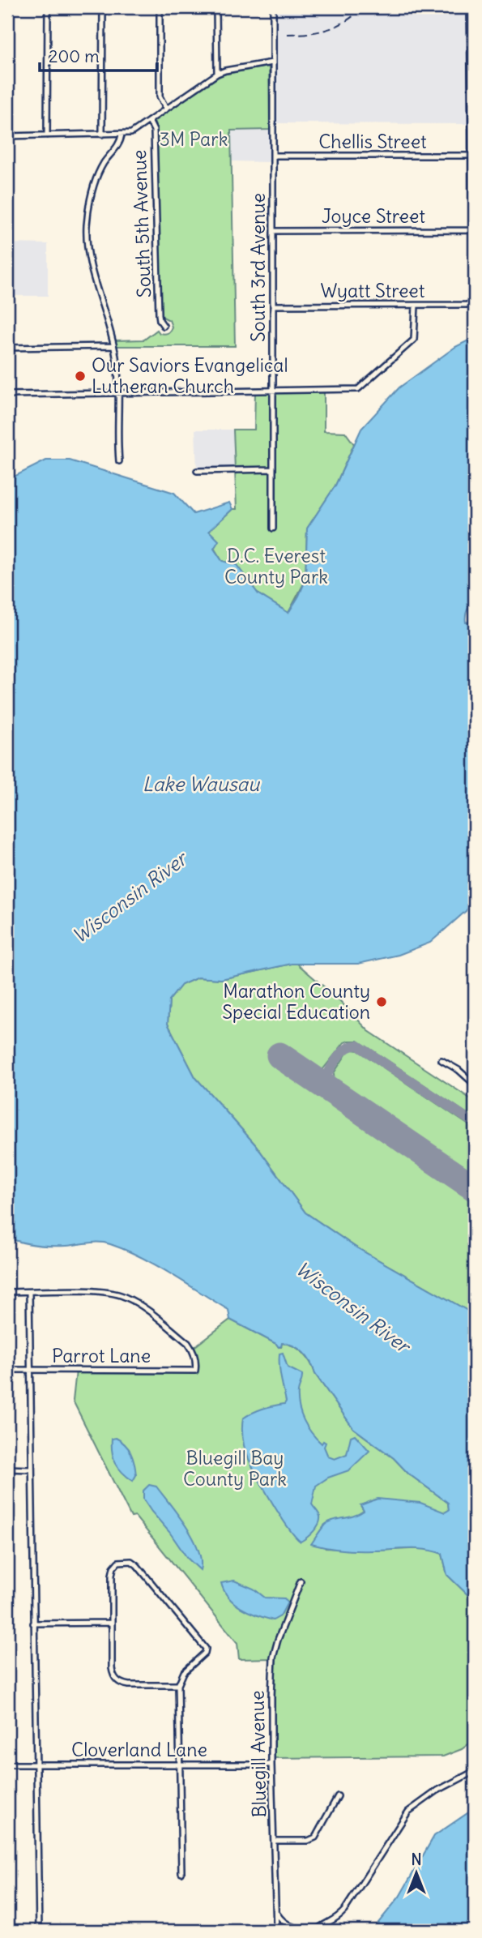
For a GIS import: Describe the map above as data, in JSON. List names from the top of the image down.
{
  "streets": {
    "street": [
      "Chellis Street",
      "Joyce Street",
      "South 5th Avenue",
      "South 3rd Avenue",
      "Wyatt Street",
      "Parrot Lane",
      "Cloverland Lane",
      "Bluegill Avenue"
    ]
  },
  "crossings": [
    ["Chellis Street", "South 3rd Avenue"],
    ["Joyce Street", "South 3rd Avenue"],
    ["South 3rd Avenue", "Wyatt Street"],
    ["Cloverland Lane", "Bluegill Avenue"]
  ],
  "water": ["Lake Wausau", "Wisconsin River"],
  "parks": ["3M Park", "D.C. Everest County Park", "Bluegill Bay County Park"],
  "places": ["Our Saviors Evangelical Lutheran Church", "Marathon County Special Education"],
  "scale_bar": "200 m",
  "north": "top"
}
